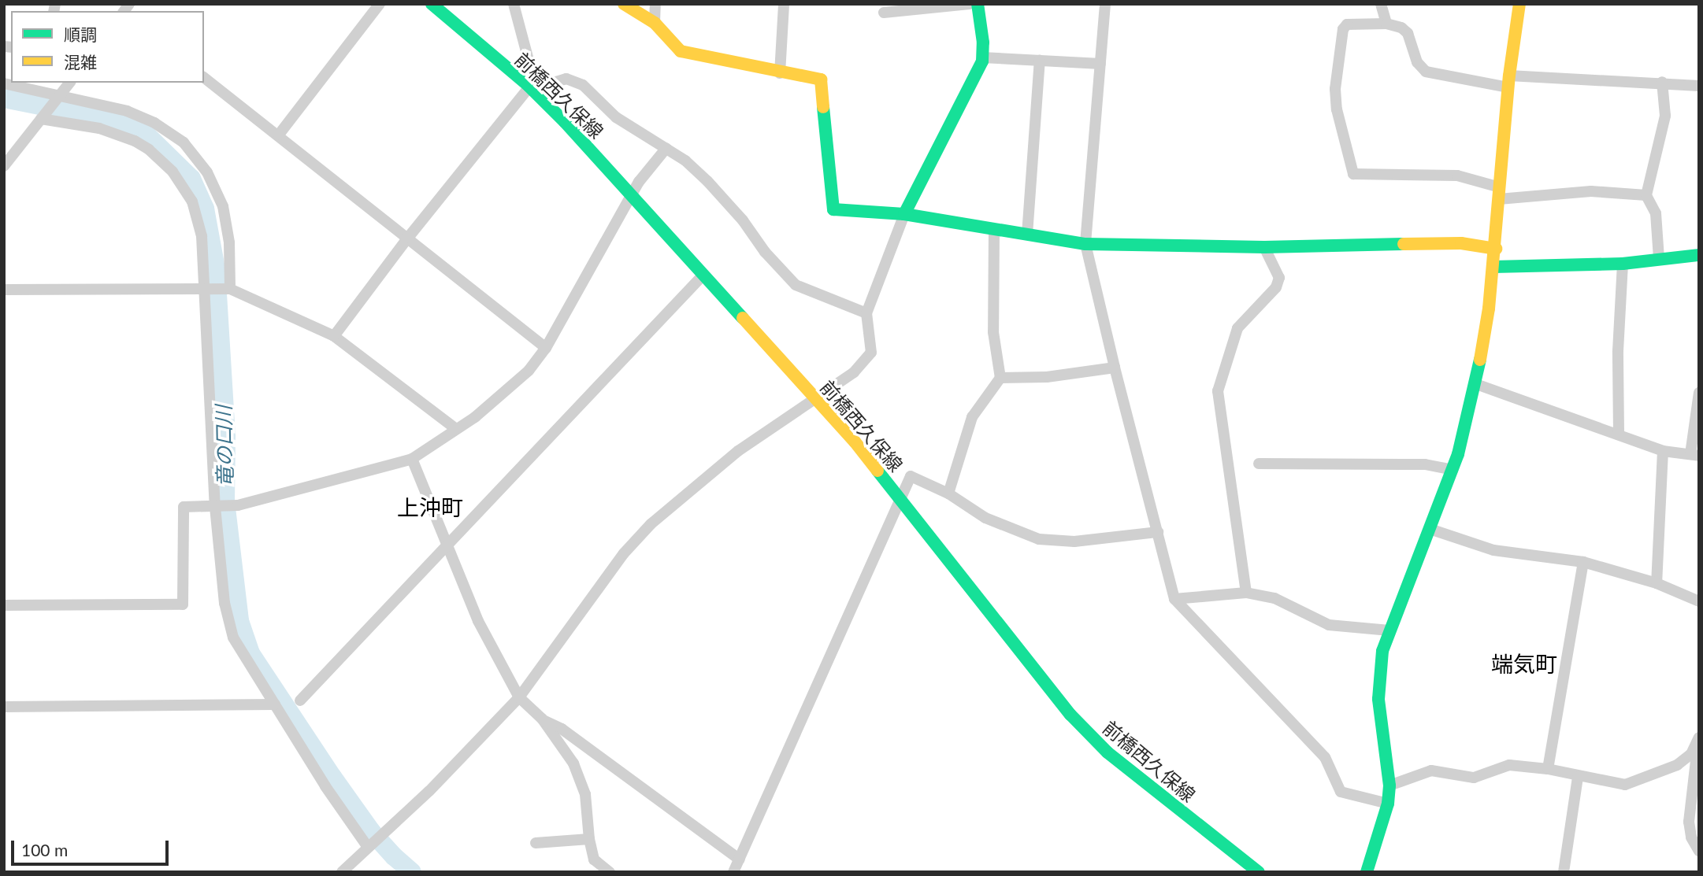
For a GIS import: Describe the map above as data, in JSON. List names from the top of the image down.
{
  "streets": {
    "street": ["前橋西久保線"]
  },
  "districts": ["上沖町", "端気町"],
  "water": ["竜の口川"],
  "legend": ["順調", "混雑"],
  "scale_bar": "100 m"
}
